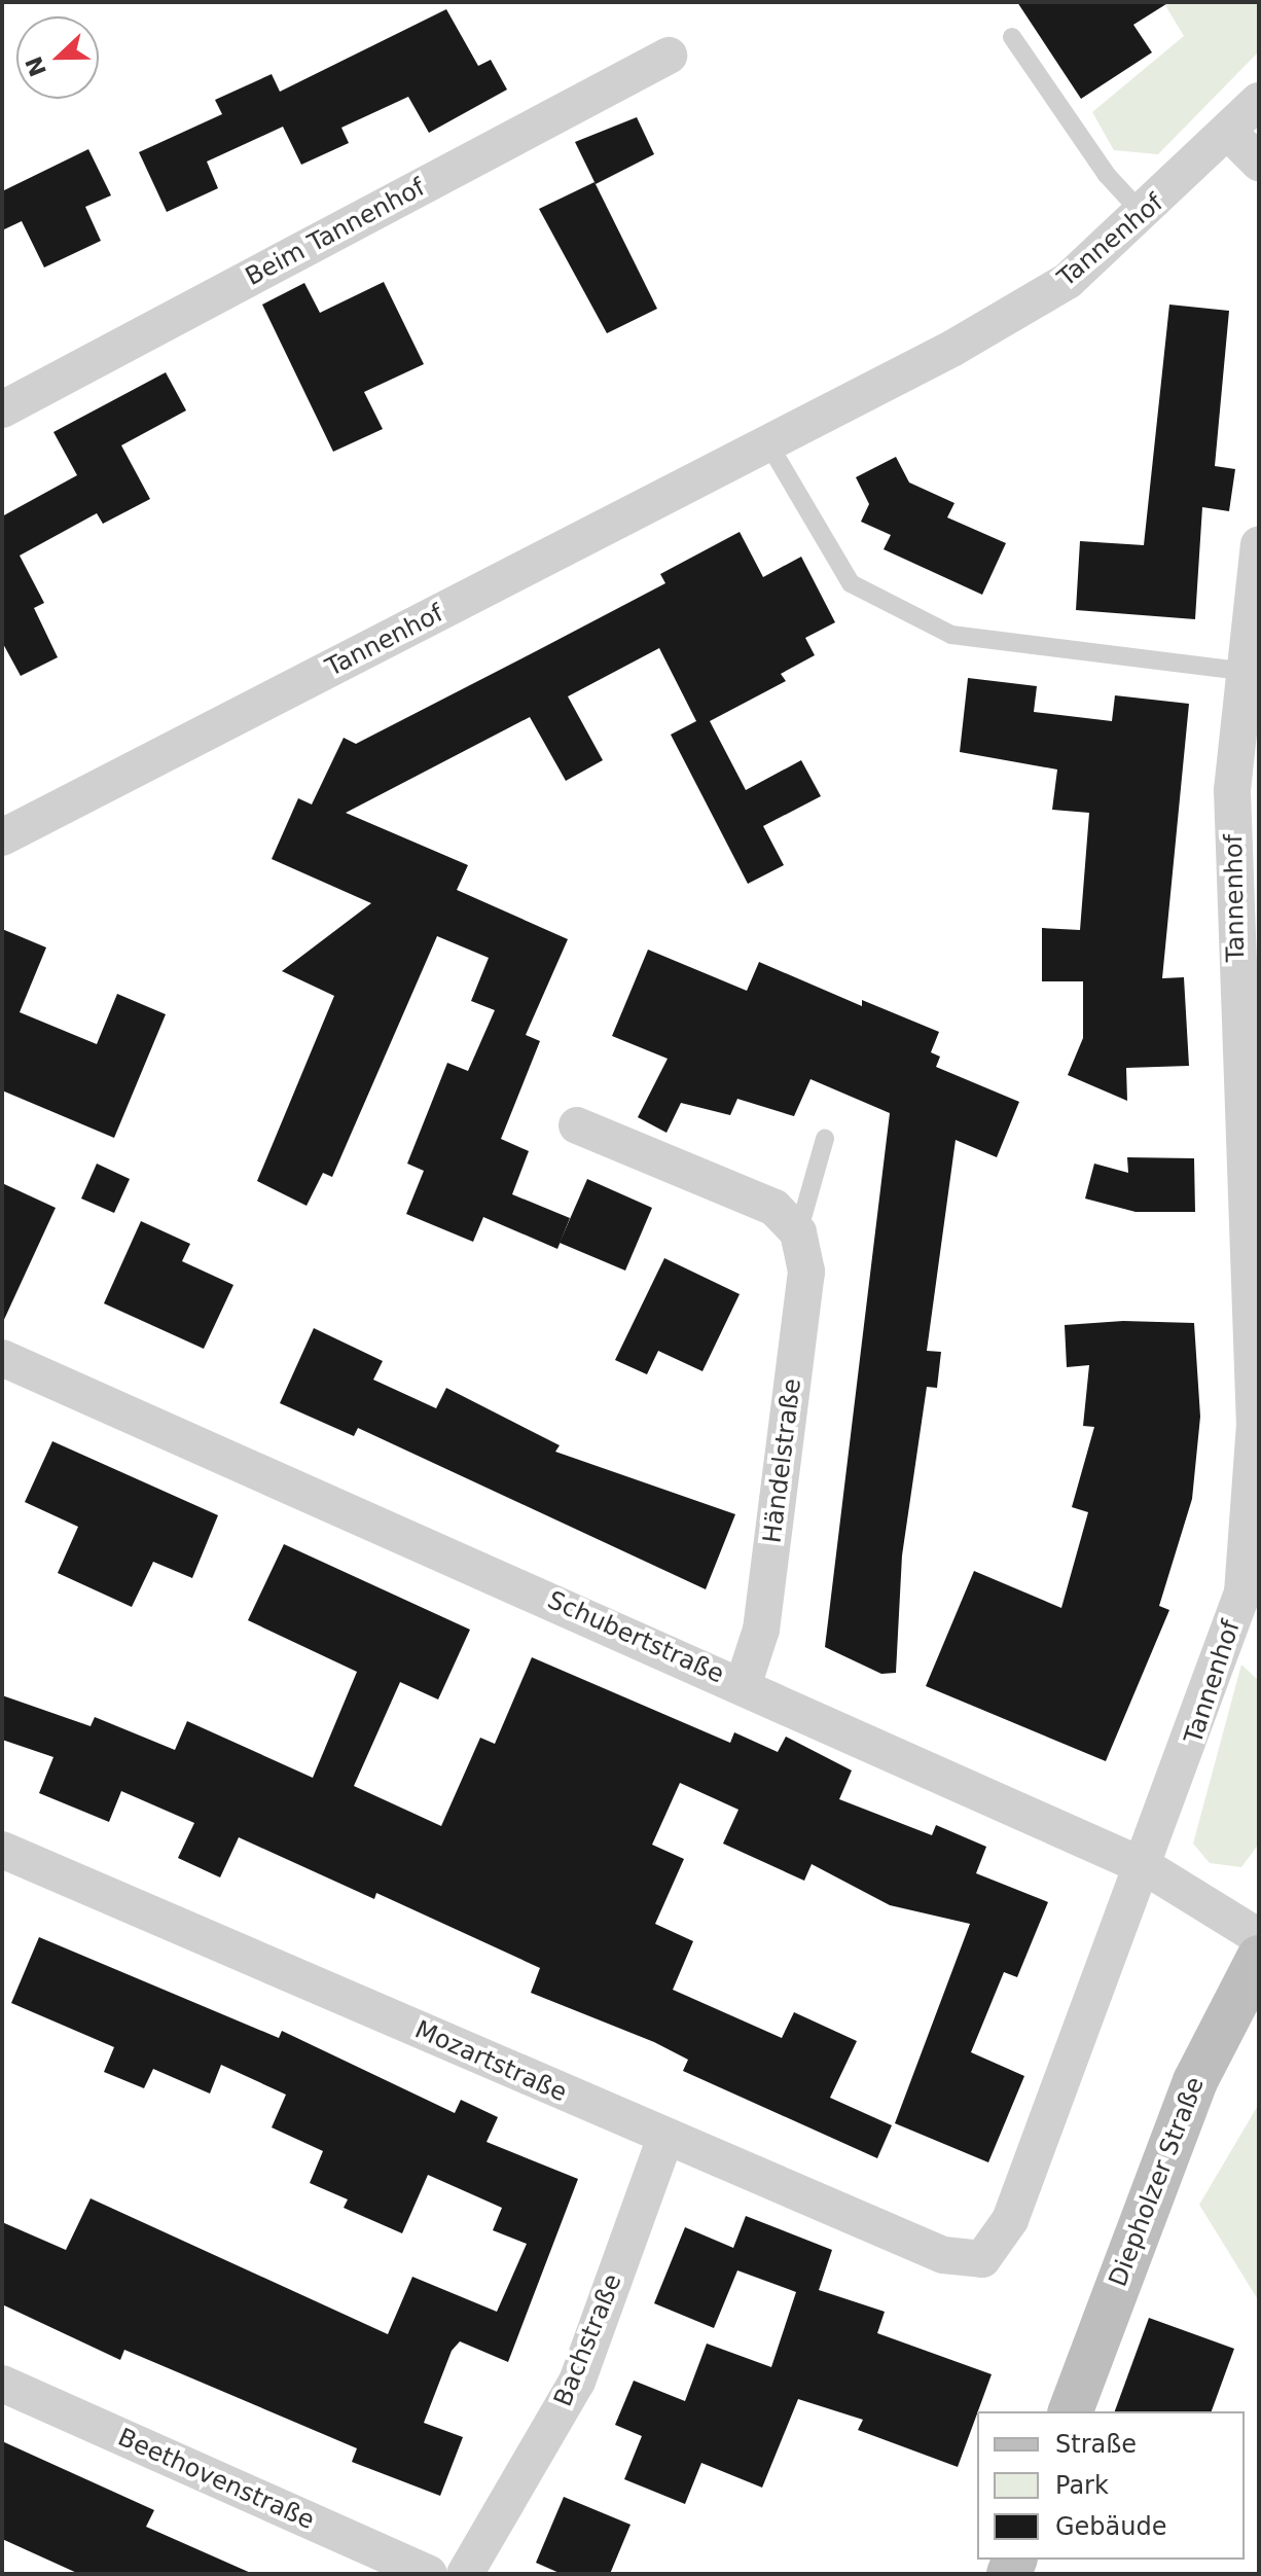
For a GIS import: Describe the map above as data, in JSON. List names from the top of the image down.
{
  "streets": {
    "main road": ["Diepholzer Straße"],
    "street": [
      "Beim Tannenhof",
      "Tannenhof",
      "Händelstraße",
      "Schubertstraße",
      "Mozartstraße",
      "Bachstraße",
      "Beethovenstraße"
    ]
  },
  "crossings": [
    ["Tannenhof", "Schubertstraße"],
    ["Tannenhof", "Mozartstraße"],
    ["Händelstraße", "Schubertstraße"],
    ["Mozartstraße", "Bachstraße"]
  ],
  "legend": ["Straße", "Park", "Gebäude"],
  "north": "left"
}
